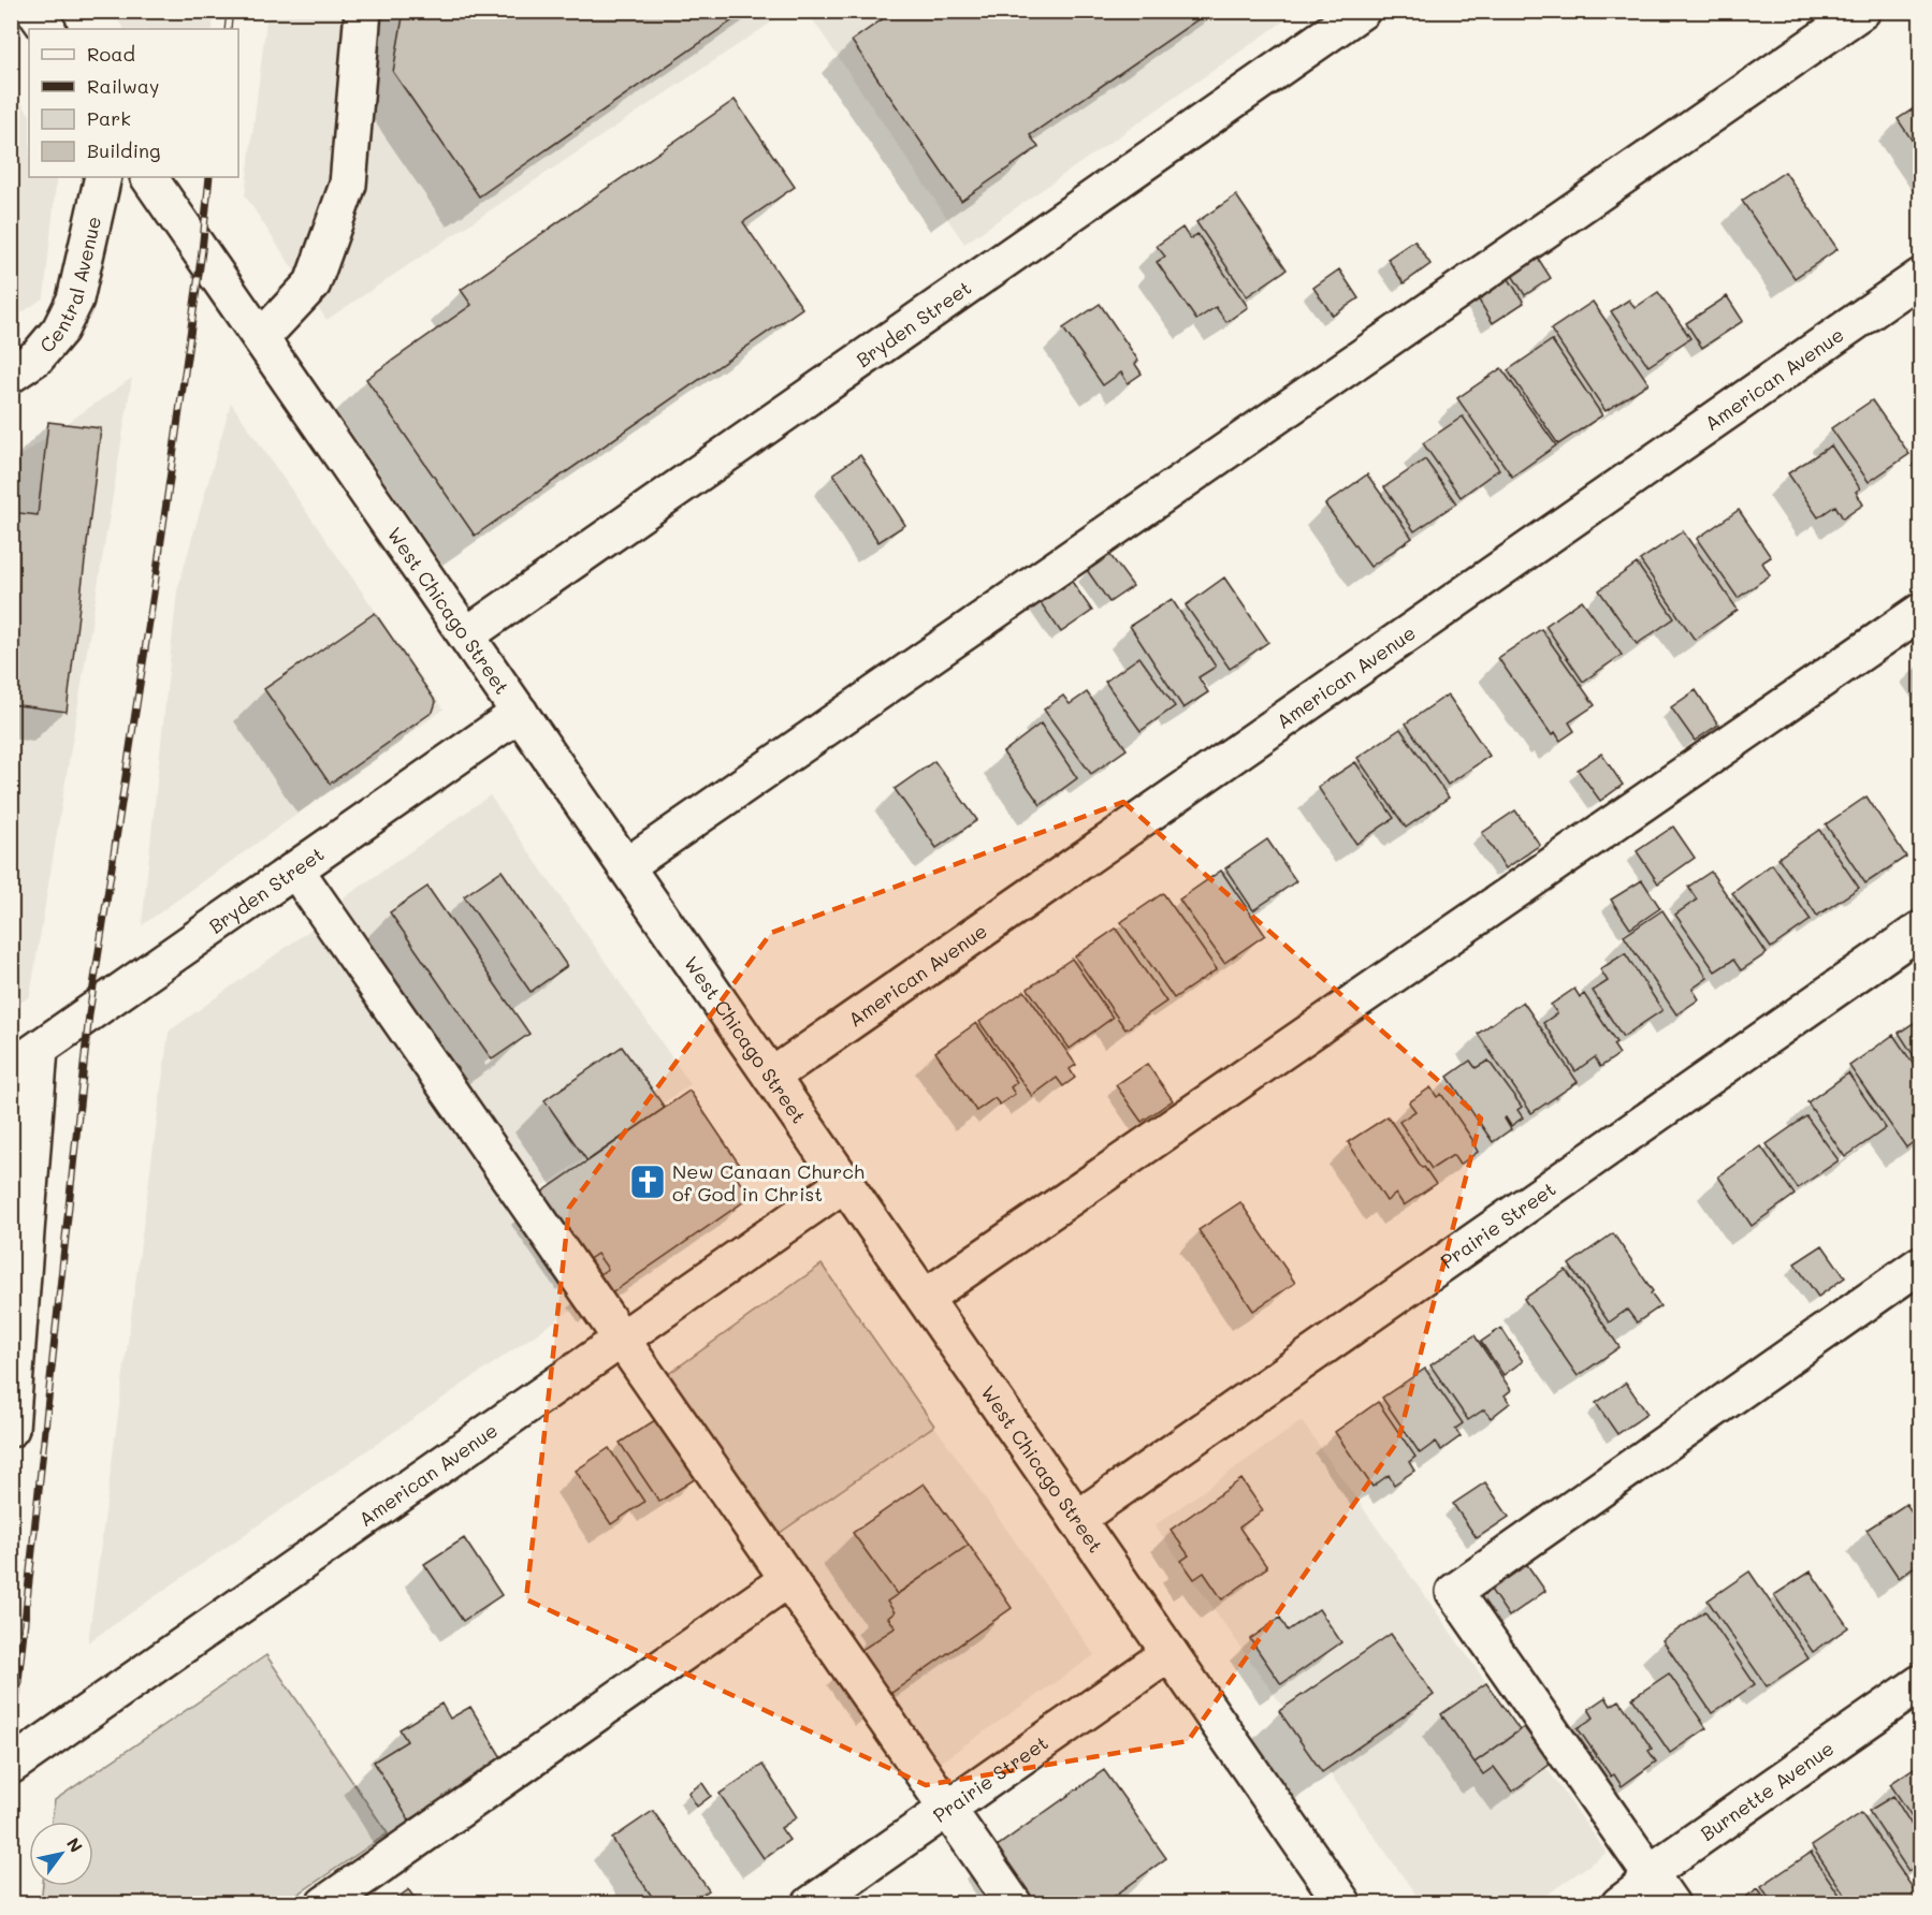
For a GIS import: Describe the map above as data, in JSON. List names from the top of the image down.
{
  "streets": {
    "street": [
      "Central Avenue",
      "Bryden Street",
      "American Avenue",
      "West Chicago Street",
      "Prairie Street",
      "Burnette Avenue"
    ]
  },
  "crossings": [
    ["Bryden Street", "West Chicago Street"],
    ["American Avenue", "West Chicago Street"],
    ["West Chicago Street", "Prairie Street"]
  ],
  "places": {
    "church": ["New Canaan Church of God in Christ"]
  },
  "legend": [
    "Road",
    "Railway",
    "Park",
    "Building"
  ],
  "north": "top right"
}
